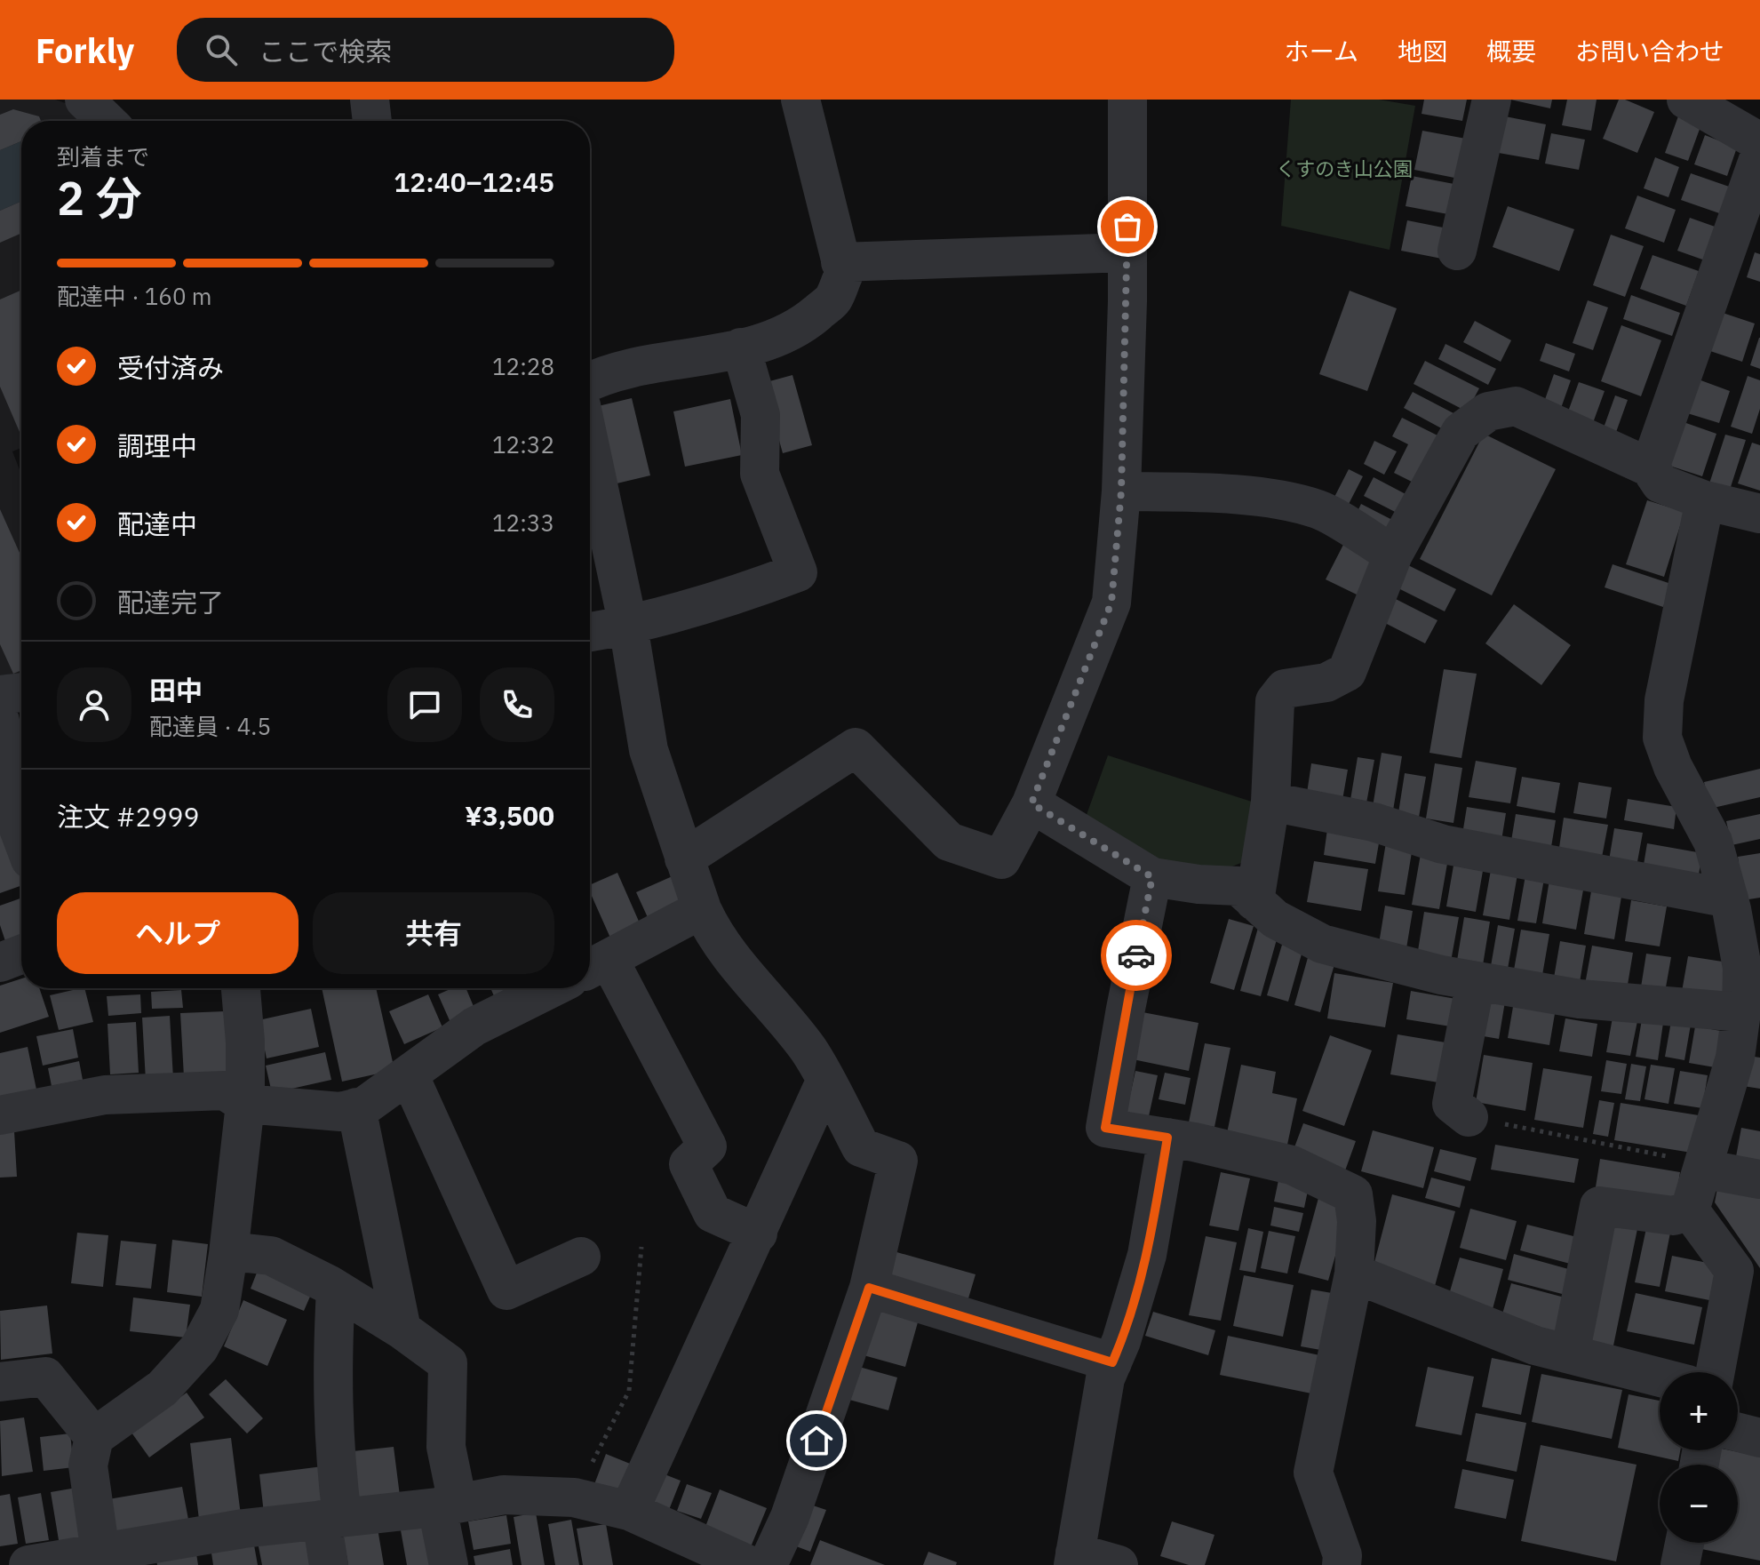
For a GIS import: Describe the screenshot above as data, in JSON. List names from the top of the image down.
{
  "parks": ["くすのき山公園"],
  "page": {
    "header": "Forkly",
    "search": "ここで検索",
    "nav": [
      "ホーム",
      "地図",
      "概要",
      "お問い合わせ"
    ],
    "heading": ["2 分", "到着まで", "12:40–12:45"],
    "panel": [
      "田中",
      "配達員 · 4.5",
      "注文 #2999",
      "¥3,500"
    ],
    "bar": "配達中 · 160 m",
    "list": [
      ["受付済み", "12:28"],
      ["調理中", "12:32"],
      ["配達中", "12:33"],
      "配達完了"
    ],
    "buttons": ["ヘルプ", "共有"],
    "map_buttons": ["+", "−"]
  }
}
